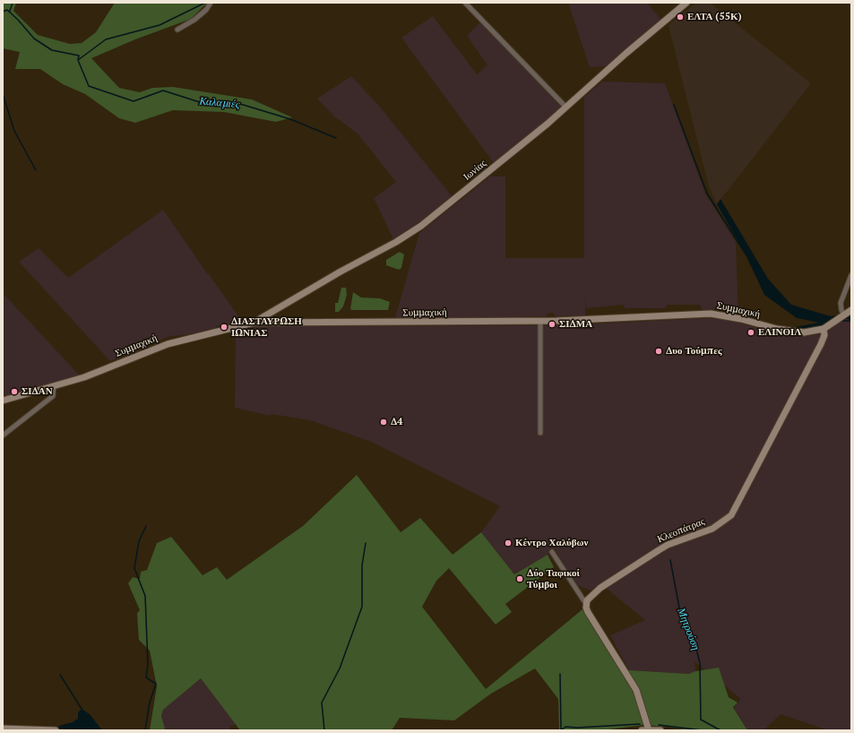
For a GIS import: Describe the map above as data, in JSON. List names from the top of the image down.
{
  "streets": {
    "street": ["Ιωνίας", "Συμμαχική", "Κλεοπάτρας"]
  },
  "crossings": [
    ["Ιωνίας", "Συμμαχική"],
    ["Συμμαχική", "Κλεοπάτρας"]
  ],
  "water": ["Καλαμιές", "Μητρούση"],
  "places": [
    "ΕΛΤΑ (55Κ)",
    "ΣΙΔΜΑ",
    "ΔΙΑΣΤΑΥΡΩΣΗ ΙΩΝΙΑΣ",
    "ΕΛΙΝΟΙΛ",
    "Δυο Τούμπες",
    "ΣΙΔΑΝ",
    "Δ4",
    "Κέντρο Χαλύβων",
    "Δύο Ταφικοί Τύμβοι"
  ]
}
